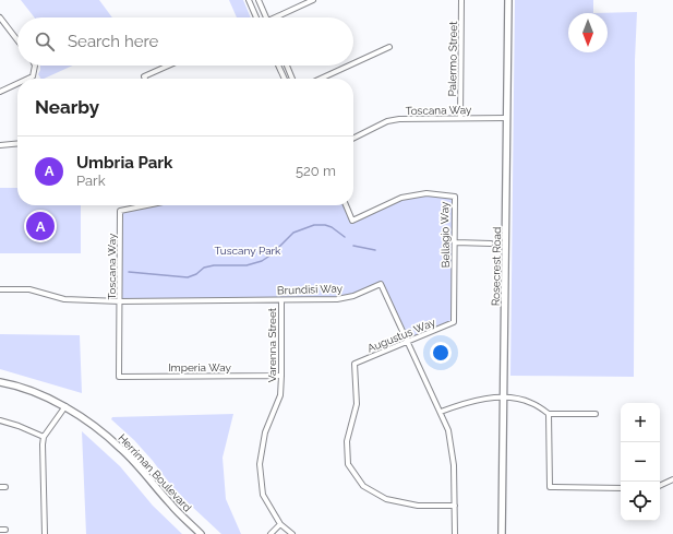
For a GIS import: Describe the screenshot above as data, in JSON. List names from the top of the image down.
{
  "streets": {
    "main road": ["Rosecrest Road", "Herriman Boulevard"],
    "street": [
      "Palermo Street",
      "Toscana Way",
      "Bellagio Way",
      "Brundisi Way",
      "Augustus Way",
      "Varenna Street",
      "Imperia Way"
    ]
  },
  "crossings": [
    ["Palermo Street", "Toscana Way"],
    ["Toscana Way", "Rosecrest Road"],
    ["Toscana Way", "Brundisi Way"],
    ["Toscana Way", "Imperia Way"],
    ["Bellagio Way", "Augustus Way"],
    ["Brundisi Way", "Augustus Way"],
    ["Brundisi Way", "Varenna Street"],
    ["Varenna Street", "Imperia Way"]
  ],
  "parks": ["Tuscany Park"],
  "north": "bottom",
  "page": {
    "search": "Search here",
    "heading": "Nearby",
    "list": [
      {
        "mark": "A",
        "name": "Umbria Park",
        "note": "Park",
        "value": "520 m"
      }
    ],
    "pins": "A",
    "map_buttons": ["+", "−"]
  }
}
